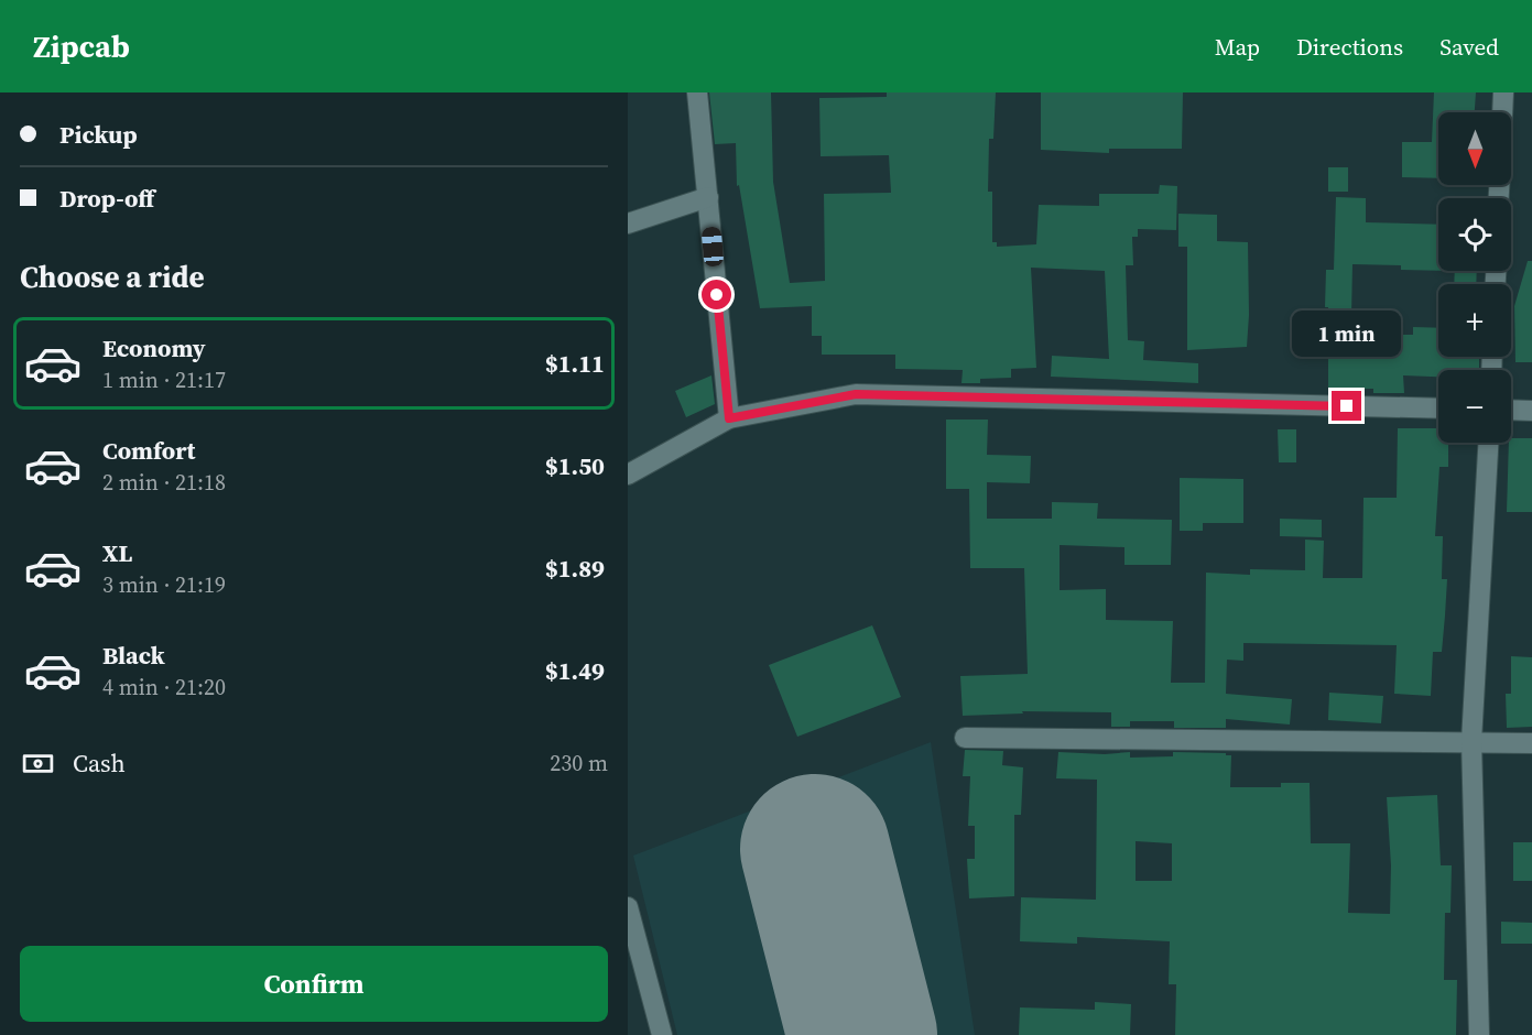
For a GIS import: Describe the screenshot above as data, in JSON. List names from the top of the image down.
{
  "north": "bottom",
  "page": {
    "header": "Zipcab",
    "nav": ["Map", "Directions", "Saved"],
    "banner": ["Pickup", "Drop-off"],
    "map_buttons": ["+", "−"],
    "heading": "Choose a ride",
    "bubble": "1 min",
    "list": [
      {
        "name": "Economy",
        "note": "1 min · 21:17",
        "value": "$1.11"
      },
      {
        "name": "Comfort",
        "note": "2 min · 21:18",
        "value": "$1.50"
      },
      {
        "name": "XL",
        "note": "3 min · 21:19",
        "value": "$1.89"
      },
      {
        "name": "Black",
        "note": "4 min · 21:20",
        "value": "$1.49"
      }
    ],
    "pay": ["Cash", "230 m"],
    "buttons": "Confirm"
  }
}
